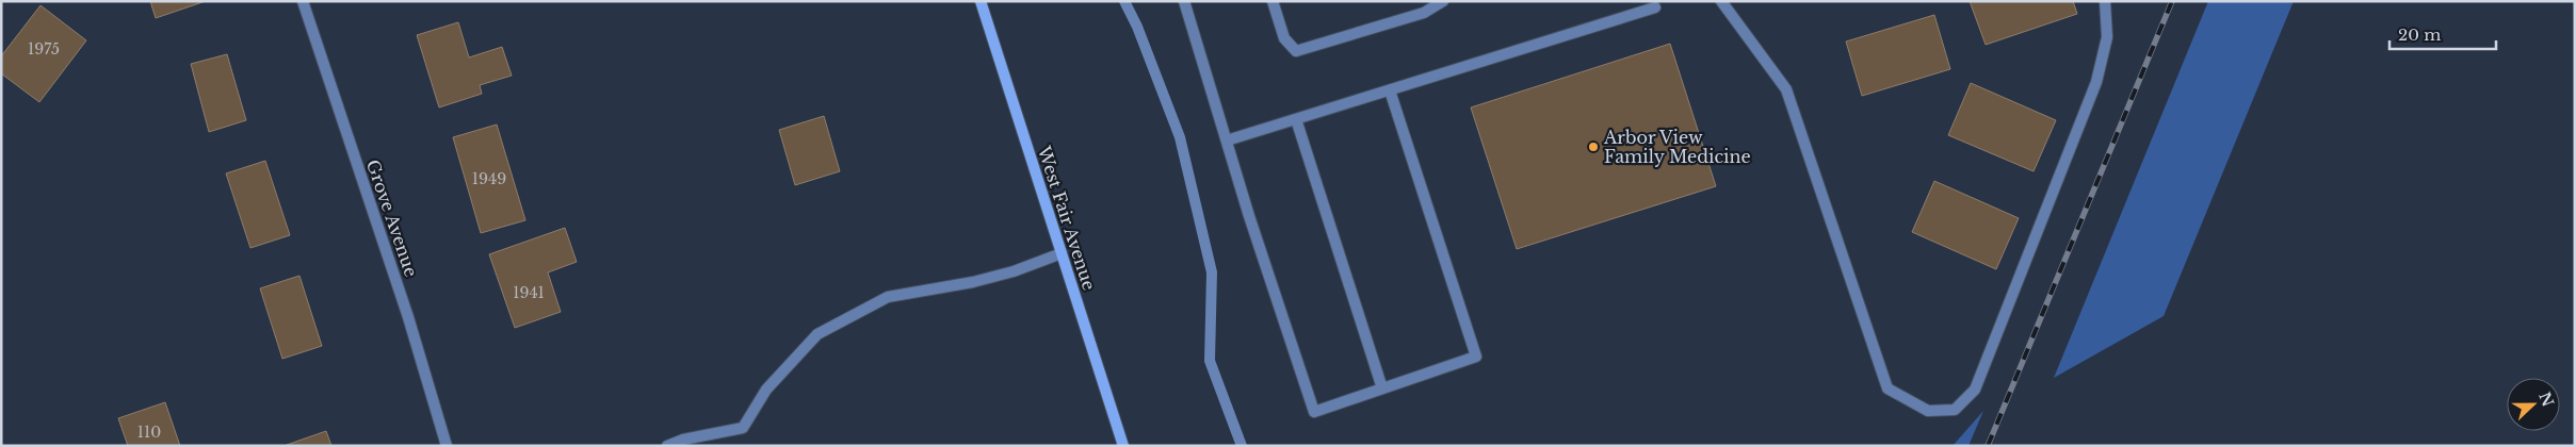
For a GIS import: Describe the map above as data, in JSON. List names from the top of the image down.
{
  "streets": {
    "street": ["Grove Avenue", "West Fair Avenue"]
  },
  "places": ["Arbor View Family Medicine"],
  "house_numbers": [
    "1975",
    "1949",
    "1941",
    "110"
  ],
  "scale_bar": "20 m",
  "north": "right"
}
